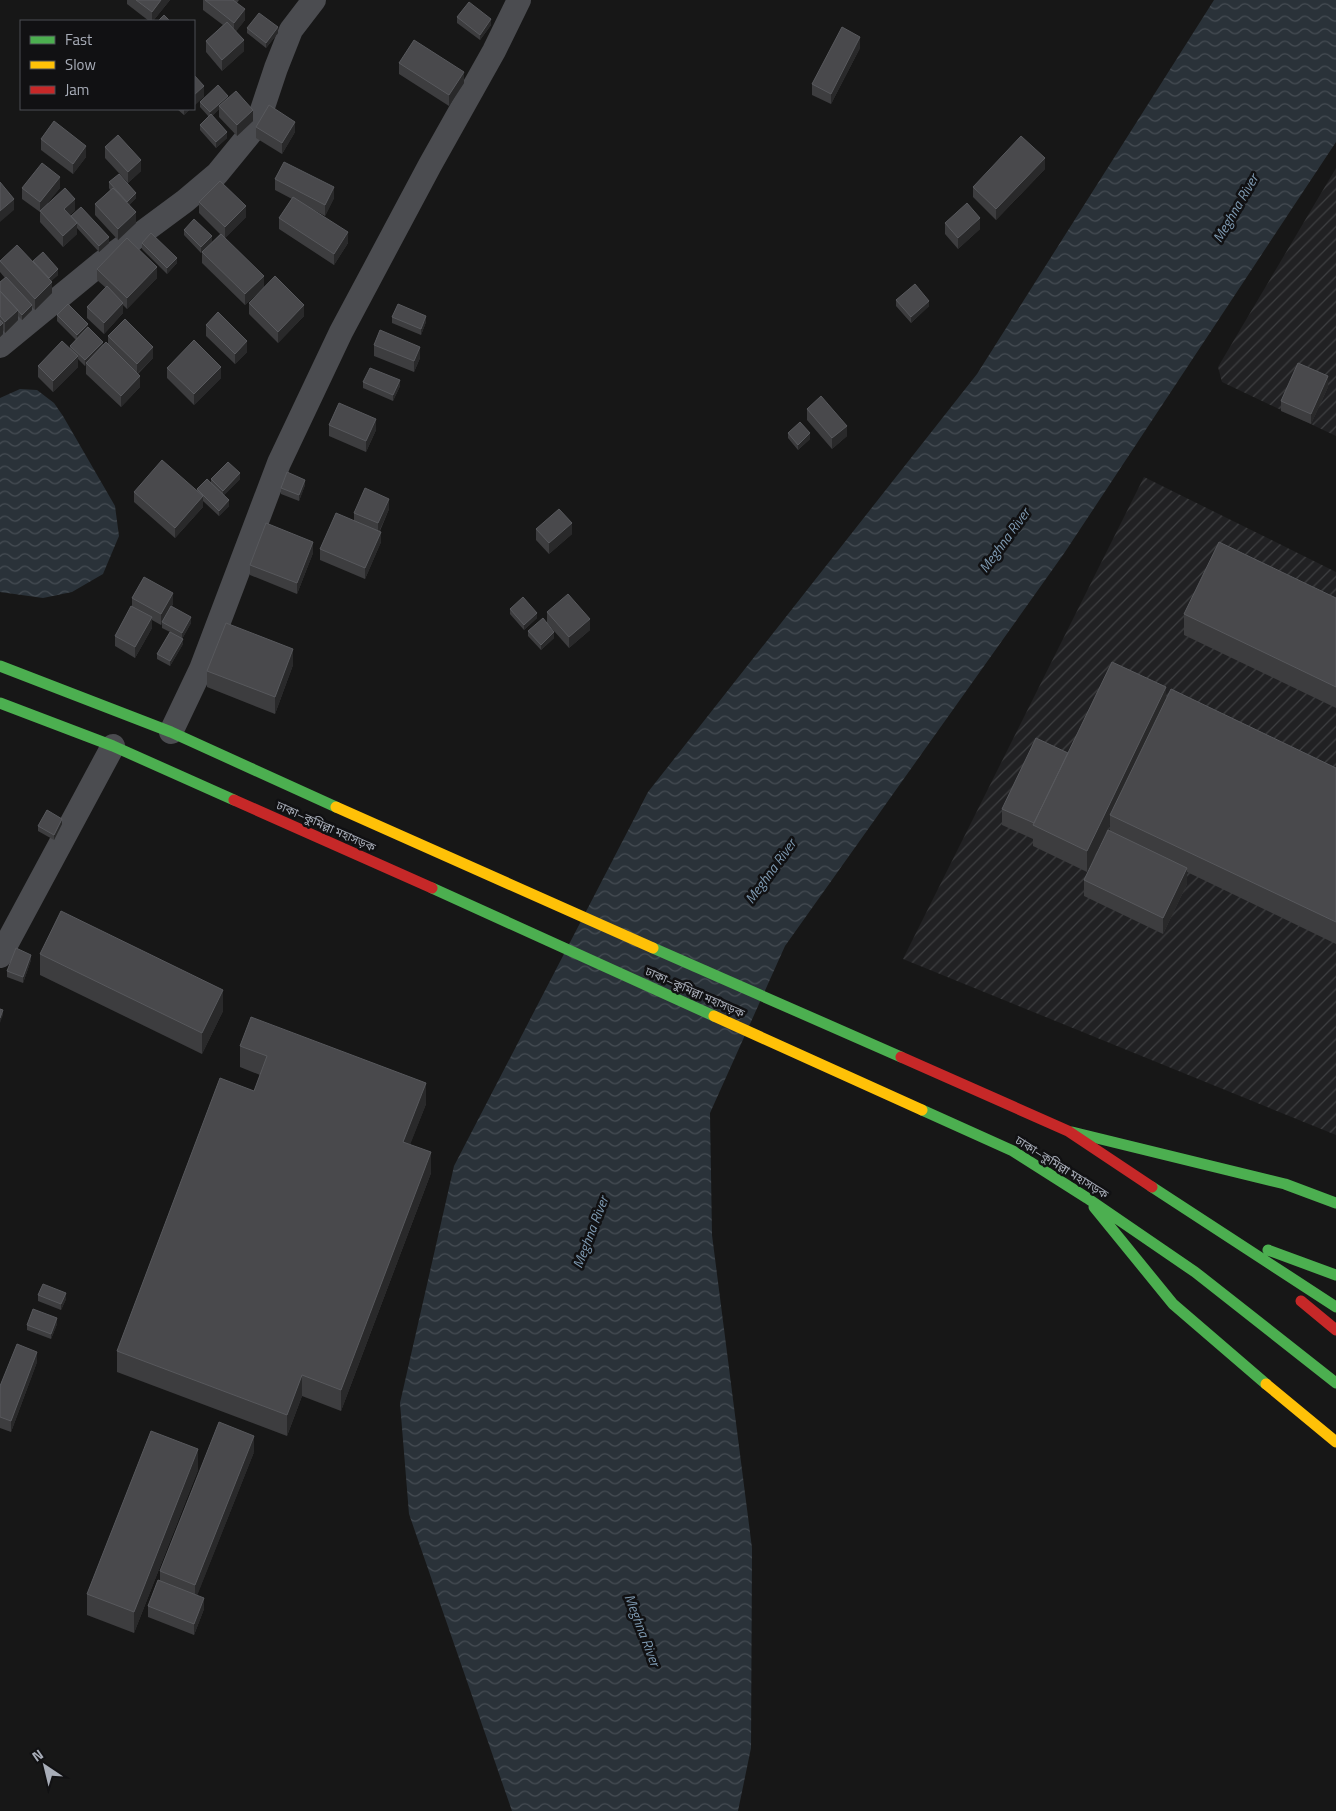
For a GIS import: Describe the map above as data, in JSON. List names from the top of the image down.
{
  "streets": {
    "main road": ["ঢাকা–কুমিল্লা মহাসড়ক"]
  },
  "water": ["Meghna River"],
  "legend": ["Fast", "Slow", "Jam"],
  "north": "top left"
}
